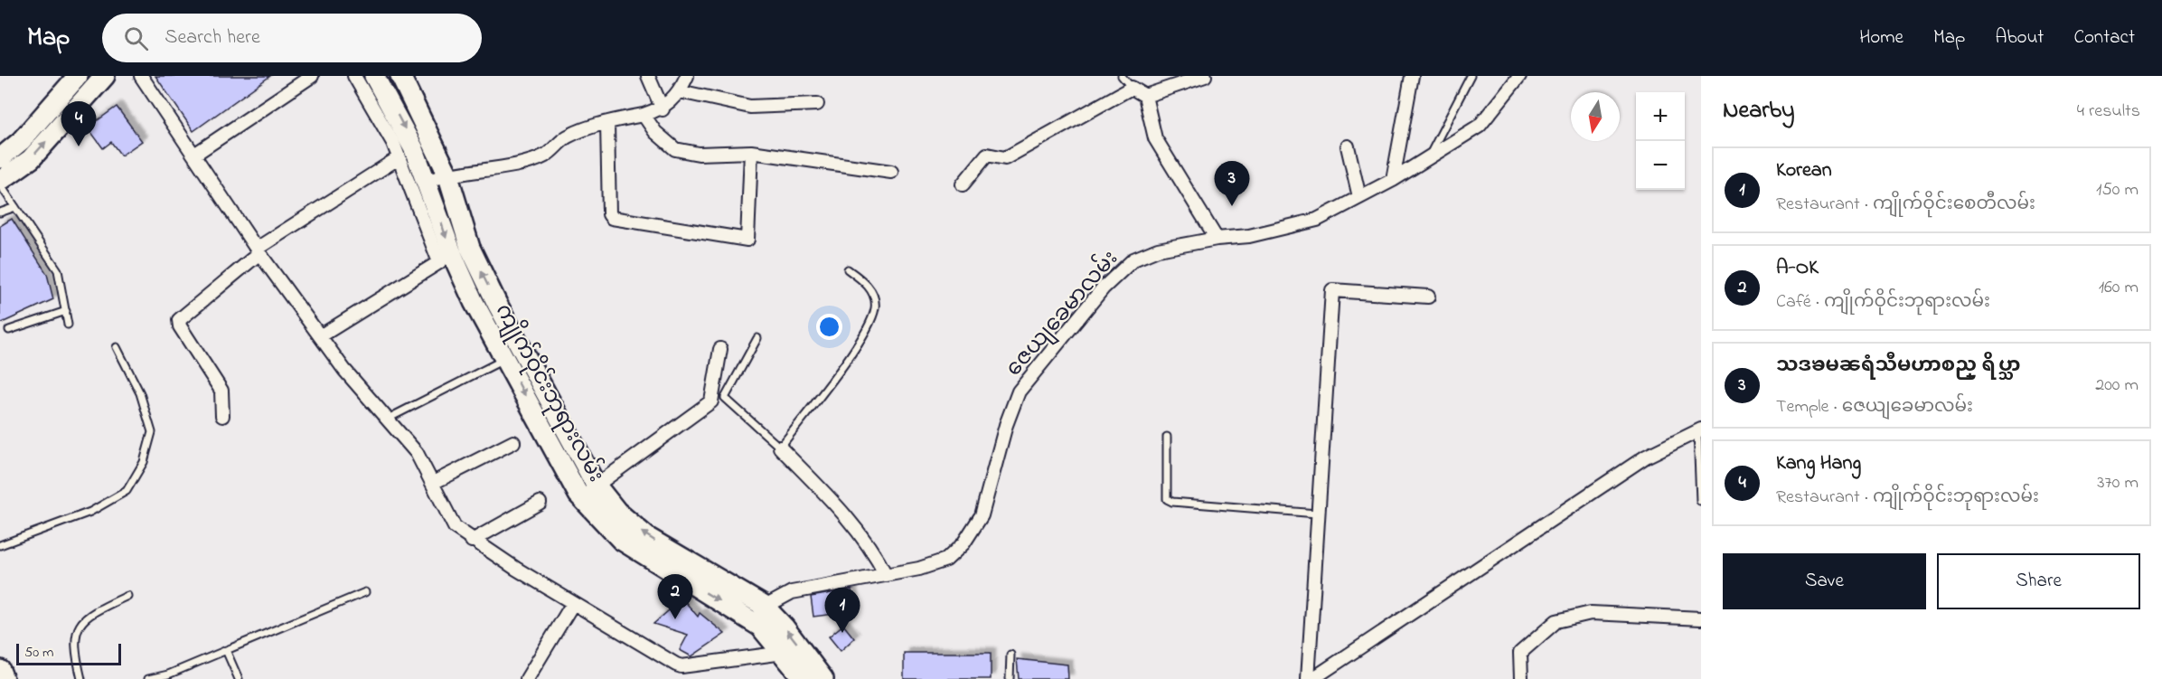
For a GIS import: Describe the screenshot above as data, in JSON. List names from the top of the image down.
{
  "streets": {
    "main road": ["ကျိုက်ဝိုင်းဘုရားလမ်း"],
    "street": ["ဇေယျခေမာလမ်း"]
  },
  "scale_bar": "50 m",
  "north": "bottom",
  "page": {
    "header": "Map",
    "search": "Search here",
    "nav": [
      "Home",
      "Map",
      "About",
      "Contact"
    ],
    "heading": ["Nearby", "4 results"],
    "map_buttons": ["+", "−"],
    "pins": [
      "4",
      "3",
      "2",
      "1"
    ],
    "list": [
      {
        "mark": "1",
        "name": "Korean",
        "note": "Restaurant · ကျိုက်ဝိုင်းစေတီလမ်း",
        "value": "150 m"
      },
      {
        "mark": "2",
        "name": "A-OK",
        "note": "Café · ကျိုက်ဝိုင်းဘုရားလမ်း",
        "value": "160 m"
      },
      {
        "mark": "3",
        "name": "သဒၶမၼရံသီမဟာစည္ ရိပ္သာ",
        "note": "Temple · ဇေယျခေမာလမ်း",
        "value": "200 m"
      },
      {
        "mark": "4",
        "name": "Kang Hang",
        "note": "Restaurant · ကျိုက်ဝိုင်းဘုရားလမ်း",
        "value": "370 m"
      }
    ],
    "buttons": ["Save", "Share"],
    "scale": "50 m"
  }
}
